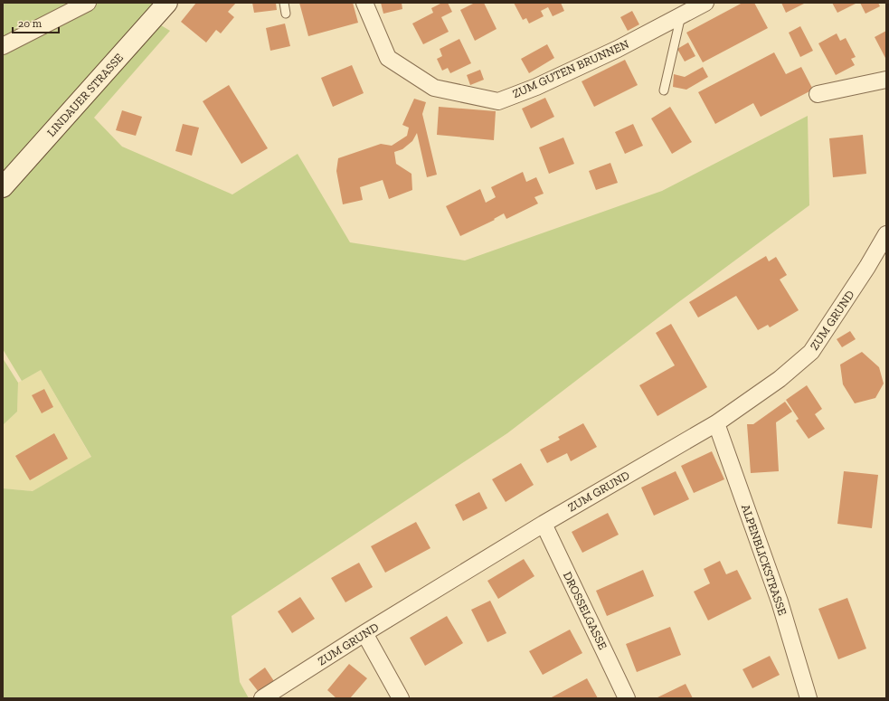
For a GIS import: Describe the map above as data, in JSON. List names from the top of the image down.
{
  "streets": {
    "main road": ["LINDAUER STRASSE"],
    "street": [
      "ZUM GUTEN BRUNNEN",
      "ZUM GRUND",
      "ALPENBLICKSTRASSE",
      "DROSSELGASSE"
    ]
  },
  "crossings": [
    ["ZUM GRUND", "ALPENBLICKSTRASSE"],
    ["ZUM GRUND", "DROSSELGASSE"]
  ],
  "scale_bar": "20 m"
}
